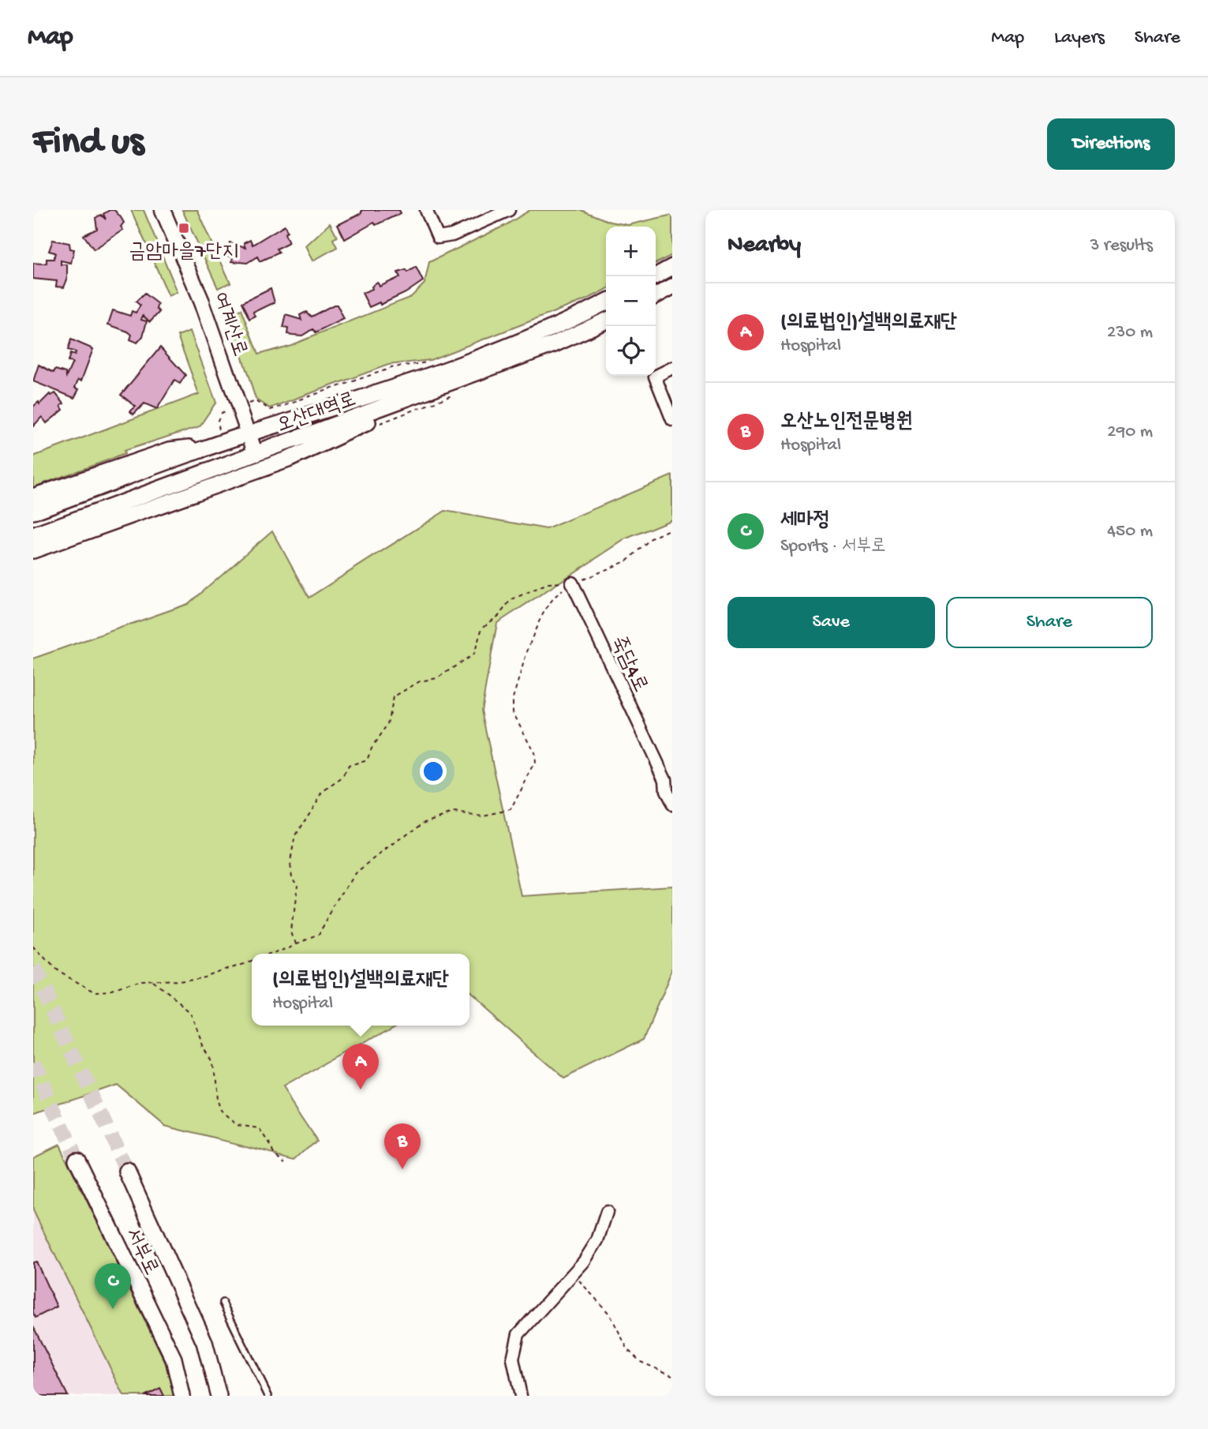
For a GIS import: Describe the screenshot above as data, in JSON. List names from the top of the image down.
{
  "streets": {
    "main road": ["오산대역로", "서부로"],
    "street": ["여계산로", "죽담4로"]
  },
  "crossings": [
    ["여계산로", "오산대역로"]
  ],
  "places": {
    "transit": ["금암마을7단지"]
  },
  "page": {
    "header": "Map",
    "nav": ["Map", "Layers", "Share"],
    "buttons": [
      "Directions",
      ["Save", "Share"]
    ],
    "title": "Find us",
    "heading": ["Nearby", "3 results"],
    "map_buttons": ["+", "−"],
    "list": [
      {
        "mark": "A",
        "name": "(의료법인)설백의료재단",
        "note": "Hospital",
        "value": "230 m"
      },
      {
        "mark": "B",
        "name": "오산노인전문병원",
        "note": "Hospital",
        "value": "290 m"
      },
      {
        "mark": "C",
        "name": "세마정",
        "note": "Sports · 서부로",
        "value": "450 m"
      }
    ],
    "popup": ["(의료법인)설백의료재단", "Hospital"],
    "pins": ["A", "B", "C"]
  }
}
